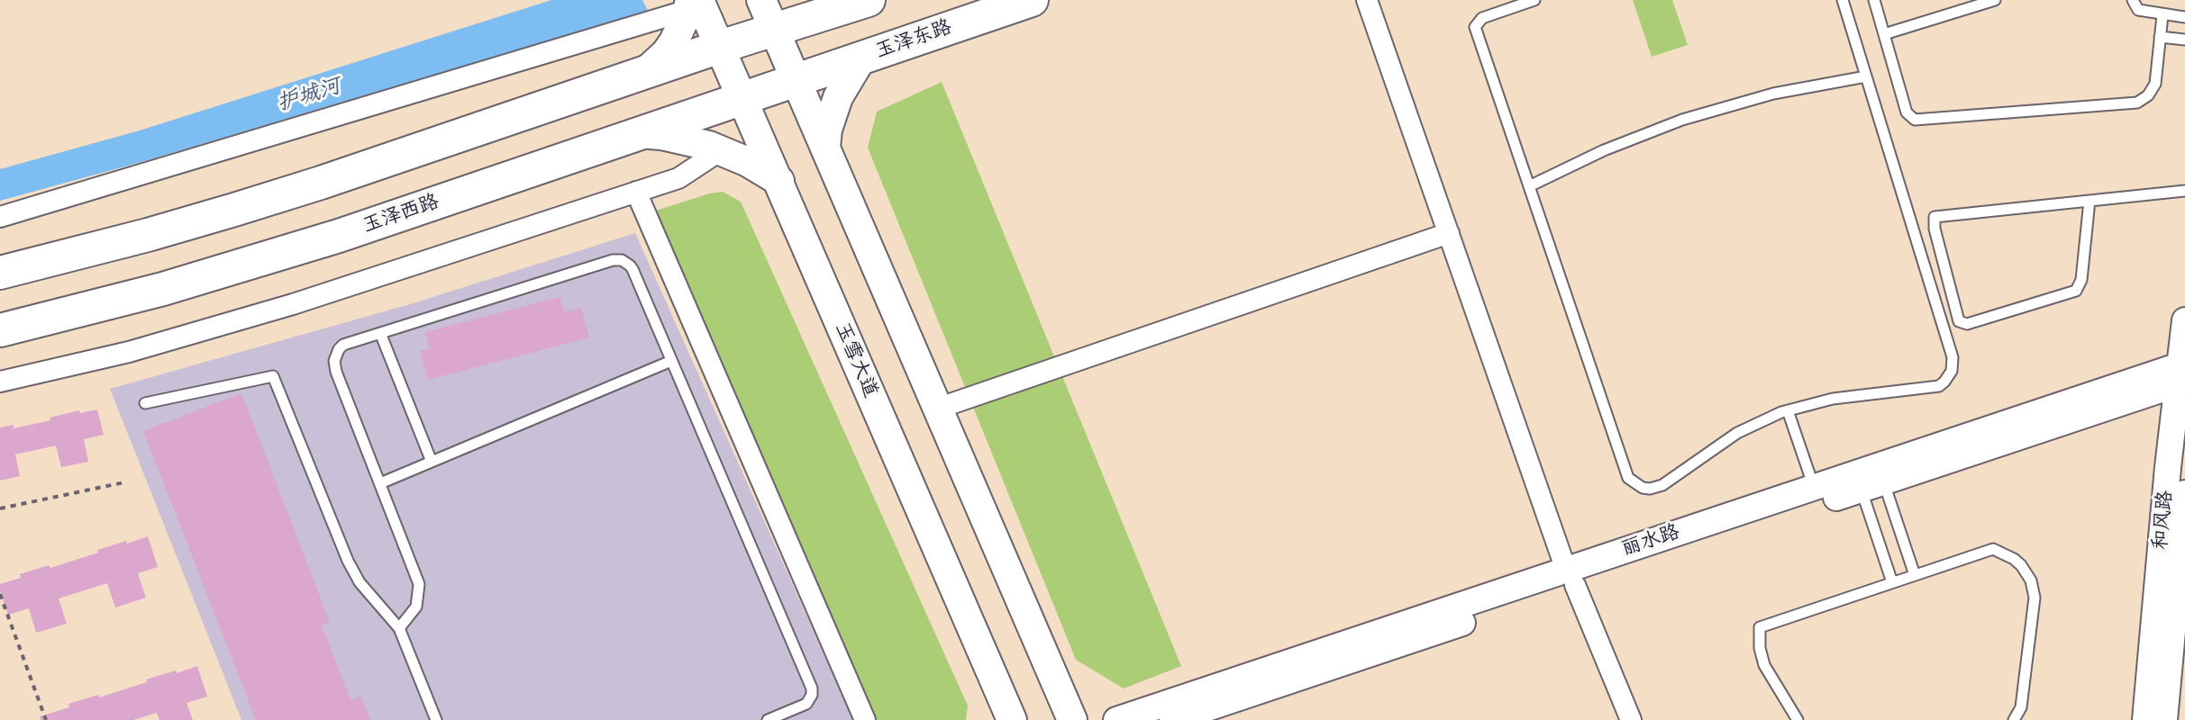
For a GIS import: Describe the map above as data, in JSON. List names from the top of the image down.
{
  "streets": {
    "main road": ["玉泽东路", "玉泽西路", "玉雪大道"],
    "street": ["和风路", "丽水路"]
  },
  "crossings": [
    ["玉泽东路", "玉泽西路"],
    ["玉泽西路", "玉雪大道"],
    ["和风路", "丽水路"]
  ],
  "water": ["护城河"]
}
